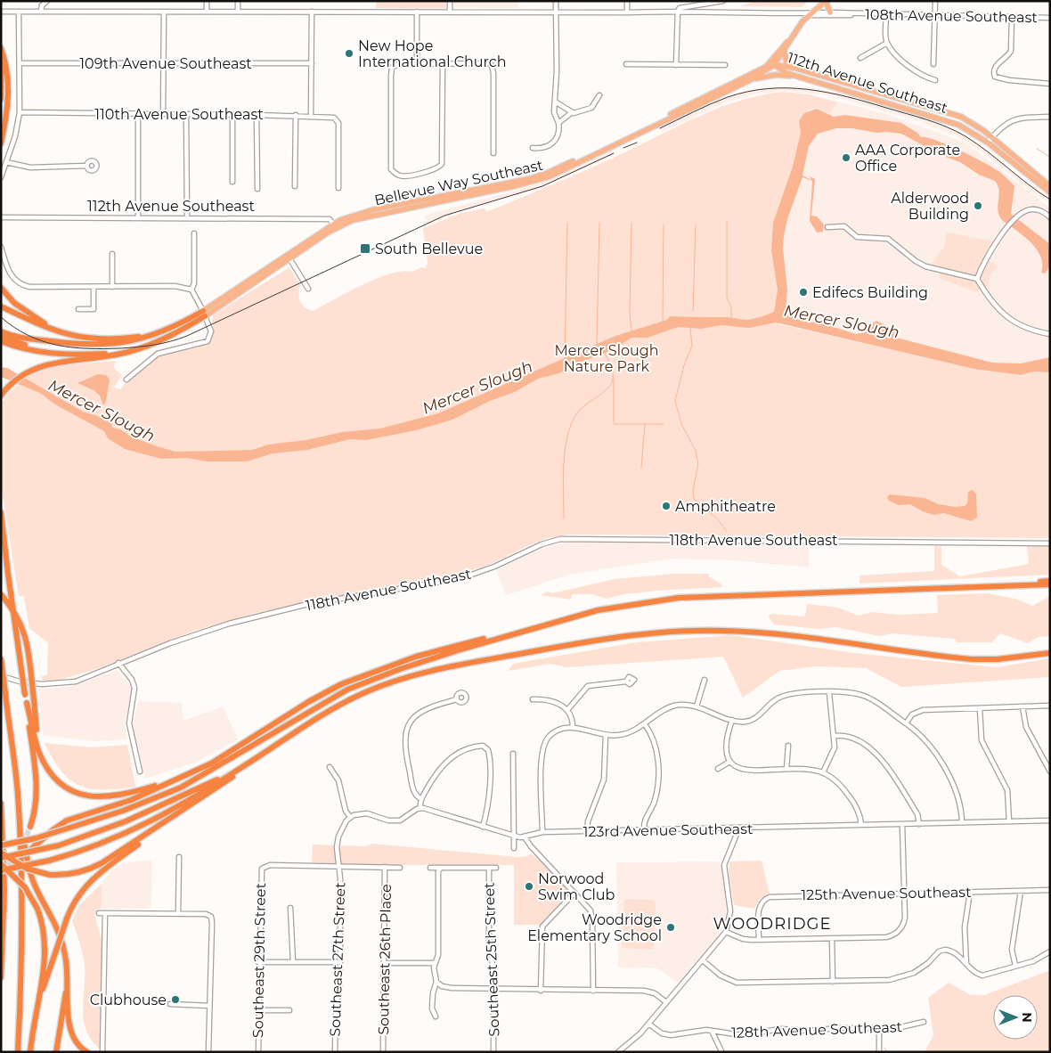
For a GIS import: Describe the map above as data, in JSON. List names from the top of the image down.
{
  "streets": {
    "main road": ["112th Avenue Southeast", "Bellevue Way Southeast"],
    "street": [
      "108th Avenue Southeast",
      "109th Avenue Southeast",
      "110th Avenue Southeast",
      "118th Avenue Southeast",
      "123rd Avenue Southeast",
      "125th Avenue Southeast",
      "Southeast 27th Street",
      "Southeast 26th Place",
      "Southeast 25th Street",
      "Southeast 29th Street",
      "128th Avenue Southeast"
    ]
  },
  "crossings": [
    ["108th Avenue Southeast", "Bellevue Way Southeast"],
    ["112th Avenue Southeast", "Bellevue Way Southeast"],
    ["Southeast 27th Street", "Southeast 29th Street"]
  ],
  "districts": ["WOODRIDGE"],
  "water": ["Mercer Slough"],
  "parks": ["Mercer Slough Nature Park"],
  "places": {
    "other": [
      "New Hope International Church",
      "AAA Corporate Office",
      "Alderwood Building",
      "Edifecs Building",
      "Amphitheatre",
      "Norwood Swim Club",
      "Woodridge Elementary School",
      "Clubhouse"
    ],
    "transit": ["South Bellevue"]
  },
  "north": "right"
}
